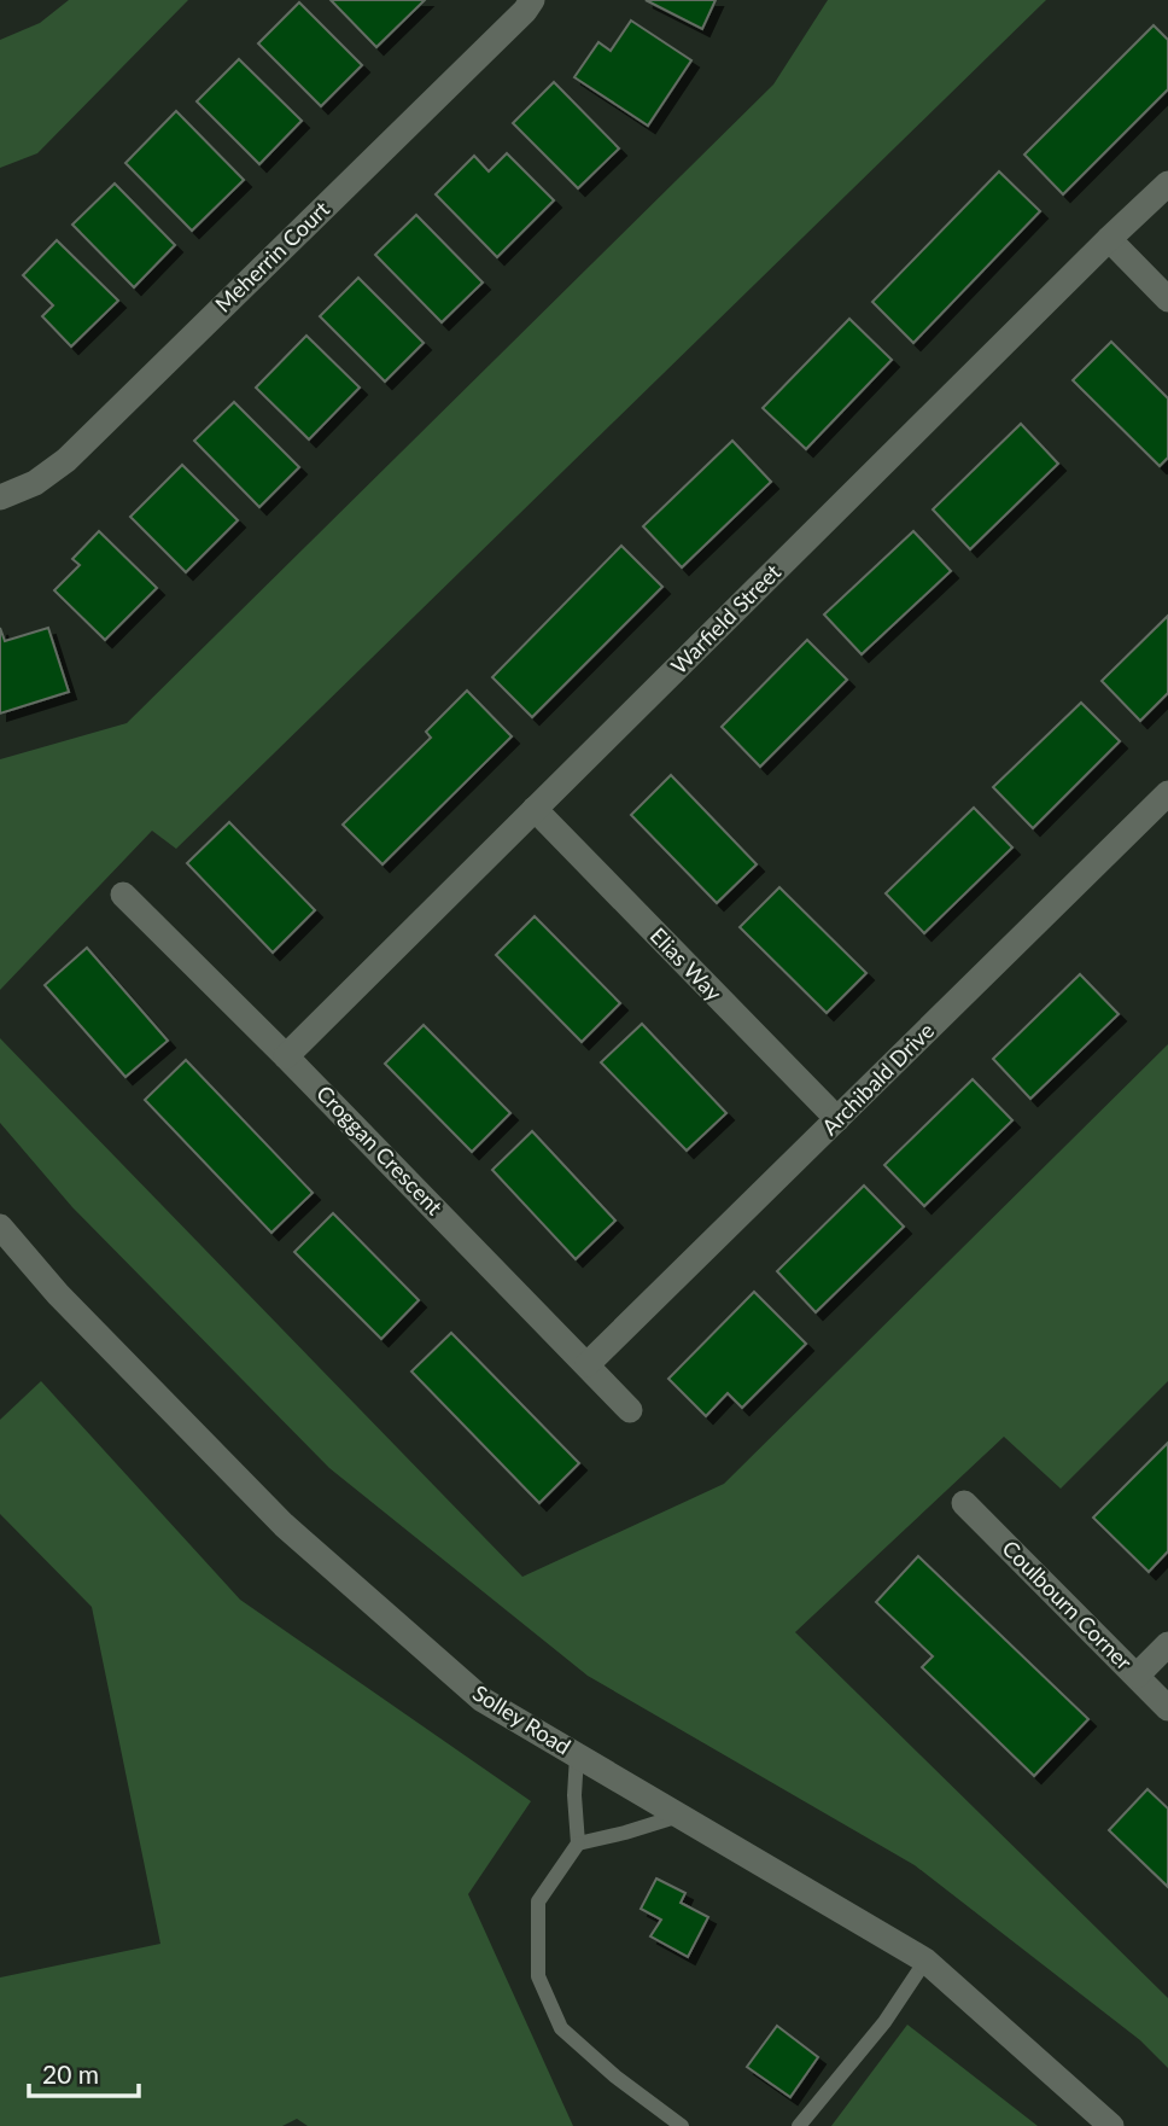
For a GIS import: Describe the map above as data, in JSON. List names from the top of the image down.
{
  "streets": {
    "street": [
      "Meherrin Court",
      "Warfield Street",
      "Elias Way",
      "Archibald Drive",
      "Croggan Crescent",
      "Coulbourn Corner",
      "Solley Road"
    ]
  },
  "crossings": [
    ["Warfield Street", "Elias Way"],
    ["Warfield Street", "Croggan Crescent"],
    ["Elias Way", "Archibald Drive"],
    ["Archibald Drive", "Croggan Crescent"]
  ],
  "scale_bar": "20 m"
}
